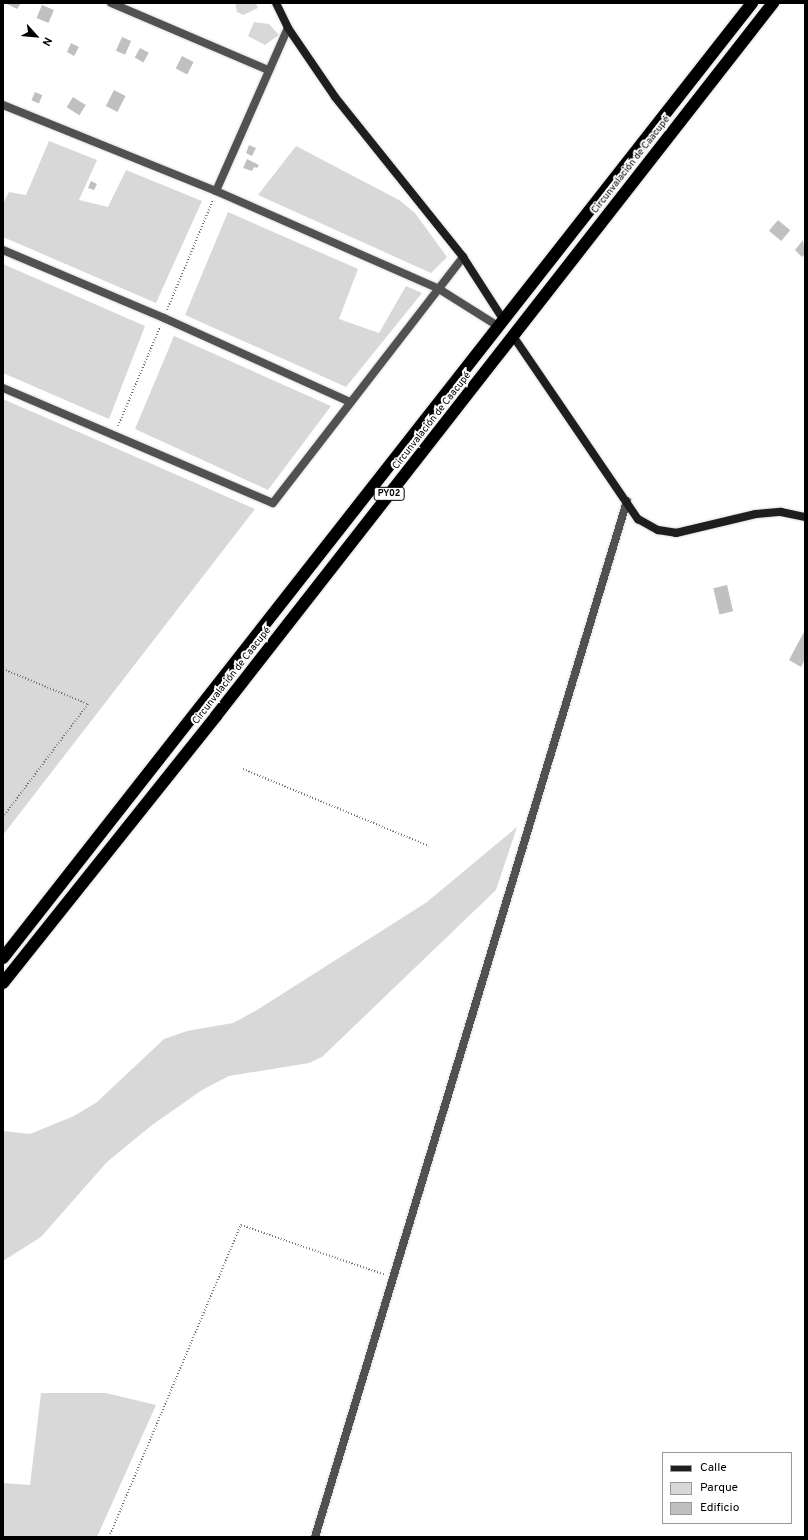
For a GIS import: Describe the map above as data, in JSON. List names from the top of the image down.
{
  "streets": {
    "highway": ["Circunvalación de Caacupé", "PY02"]
  },
  "legend": ["Calle", "Parque", "Edificio"],
  "north": "bottom right"
}
